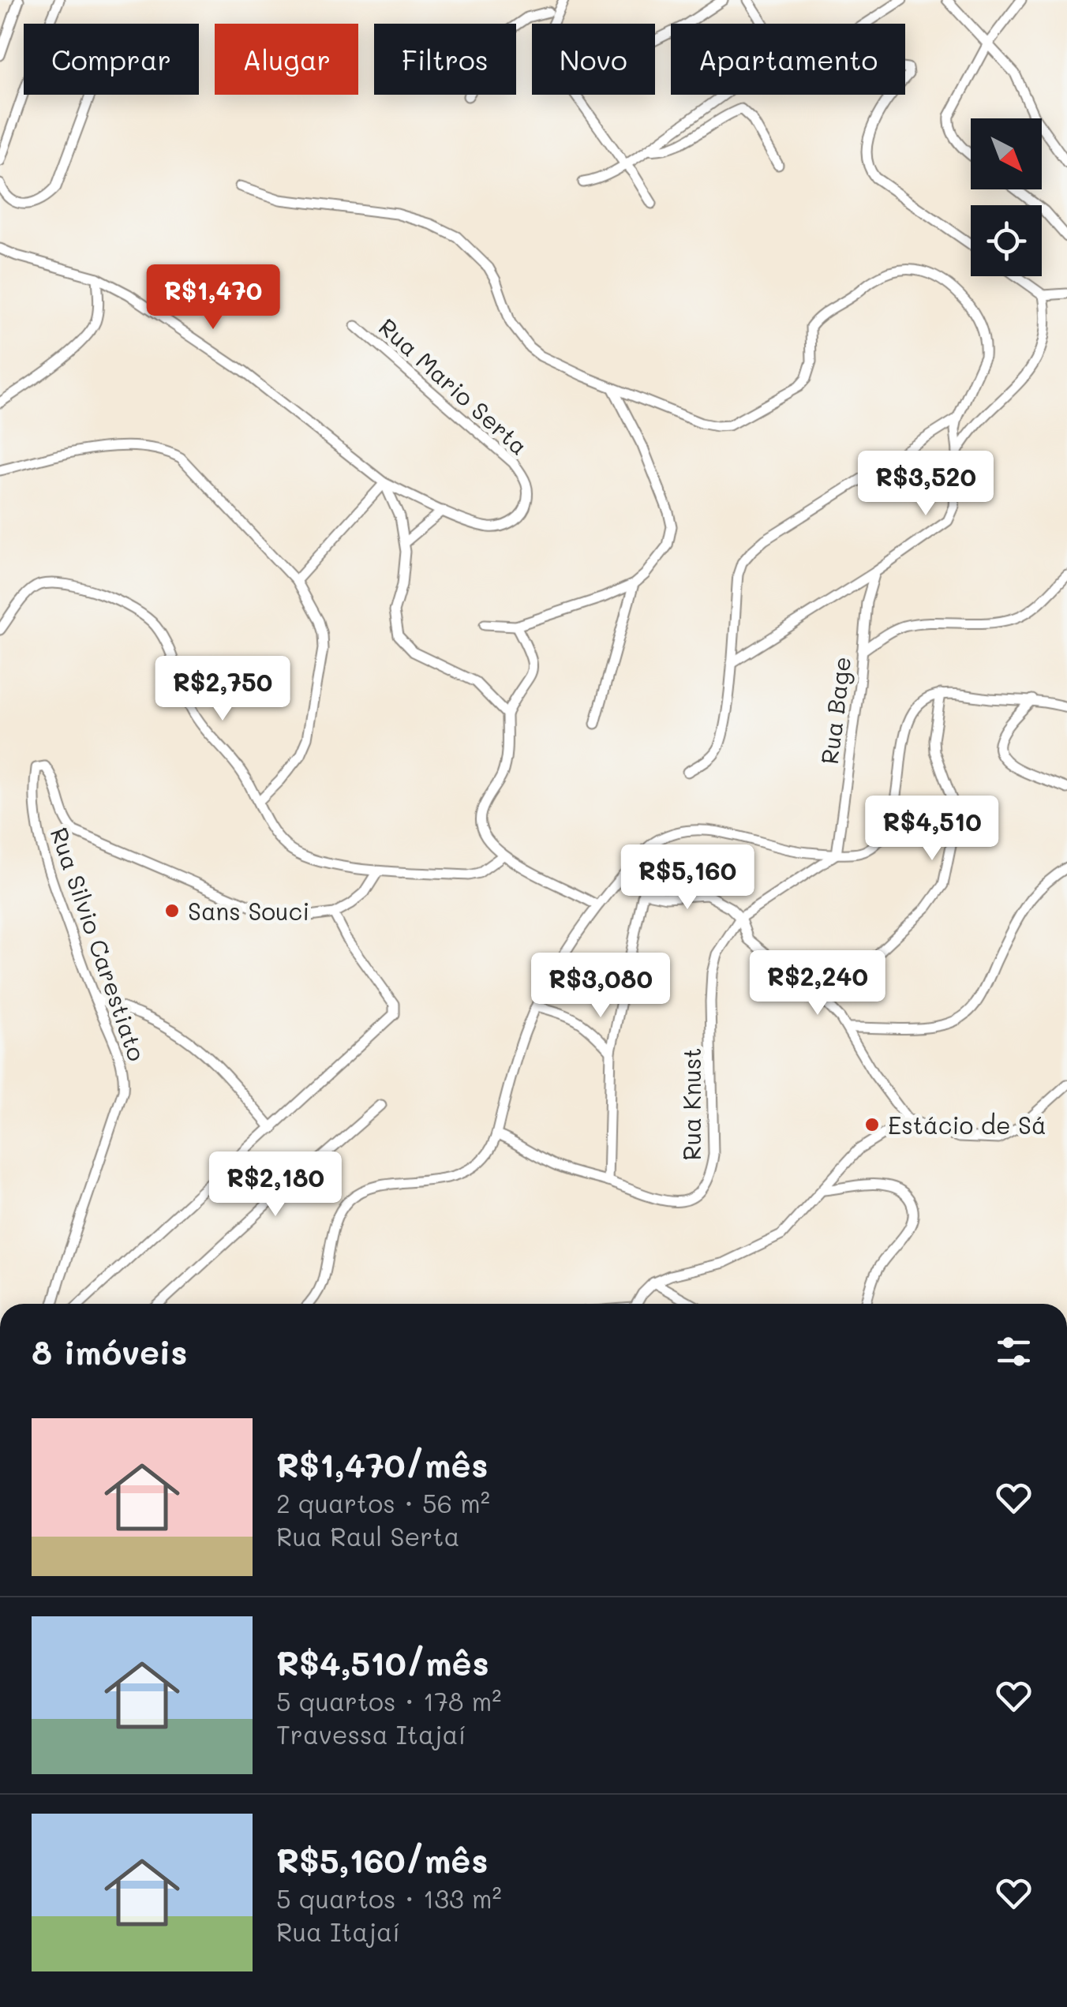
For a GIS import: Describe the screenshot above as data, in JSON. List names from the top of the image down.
{
  "streets": {
    "street": [
      "Rua Mario Serta",
      "Rua Bage",
      "Rua Silvio Carestiato",
      "Rua Knust"
    ]
  },
  "crossings": [
    ["Rua Bage", "Rua Knust"]
  ],
  "places": ["Sans Souci", "Estácio de Sá"],
  "north": "bottom right",
  "page": {
    "chip": [
      "Comprar",
      "Alugar",
      "Filtros",
      "Novo",
      "Apartamento"
    ],
    "price": [
      "R$1,470",
      "R$3,520",
      "R$2,750",
      "R$4,510",
      "R$5,160",
      "R$2,240",
      "R$3,080",
      "R$2,180"
    ],
    "heading": "8 imóveis",
    "list": [
      {
        "name": "R$1,470/mês",
        "note": "2 quartos · 56 m² · Rua Raul Serta"
      },
      {
        "name": "R$4,510/mês",
        "note": "5 quartos · 178 m² · Travessa Itajaí"
      },
      {
        "name": "R$5,160/mês",
        "note": "5 quartos · 133 m² · Rua Itajaí"
      }
    ]
  }
}
